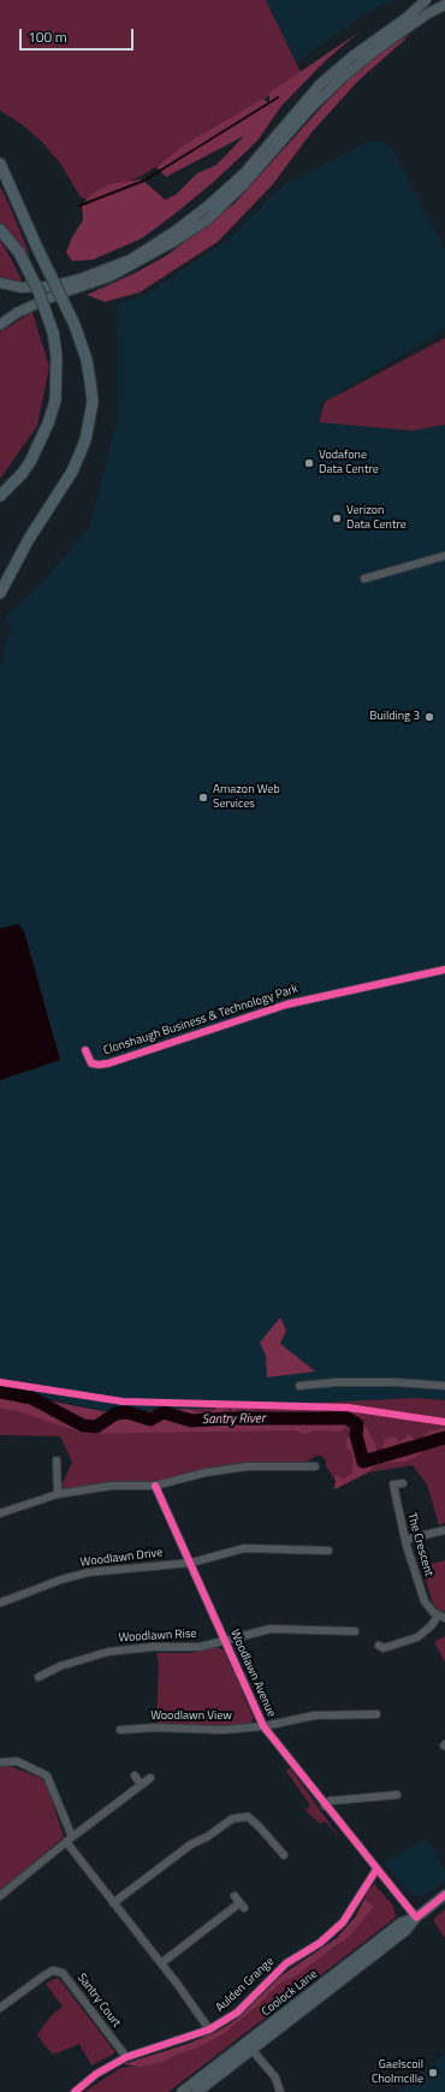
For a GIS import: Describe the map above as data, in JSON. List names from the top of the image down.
{
  "streets": {
    "main road": ["Coolock Lane"],
    "street": [
      "Clonshaugh Business & Technology Park",
      "The Crescent",
      "Woodlawn Drive",
      "Woodlawn Rise",
      "Woodlawn Avenue",
      "Woodlawn View",
      "Aulden Grange",
      "Santry Court"
    ]
  },
  "crossings": [
    ["Woodlawn Drive", "Woodlawn Avenue"],
    ["Woodlawn Rise", "Woodlawn Avenue"],
    ["Woodlawn Avenue", "Woodlawn View"],
    ["Woodlawn Avenue", "Aulden Grange"],
    ["Woodlawn Avenue", "Coolock Lane"],
    ["Aulden Grange", "Santry Court"]
  ],
  "water": ["Santry River"],
  "places": [
    "Vodafone Data Centre",
    "Verizon Data Centre",
    "Building 3",
    "Amazon Web Services",
    "Gaelscoil Cholmcille"
  ],
  "scale_bar": "100 m"
}
